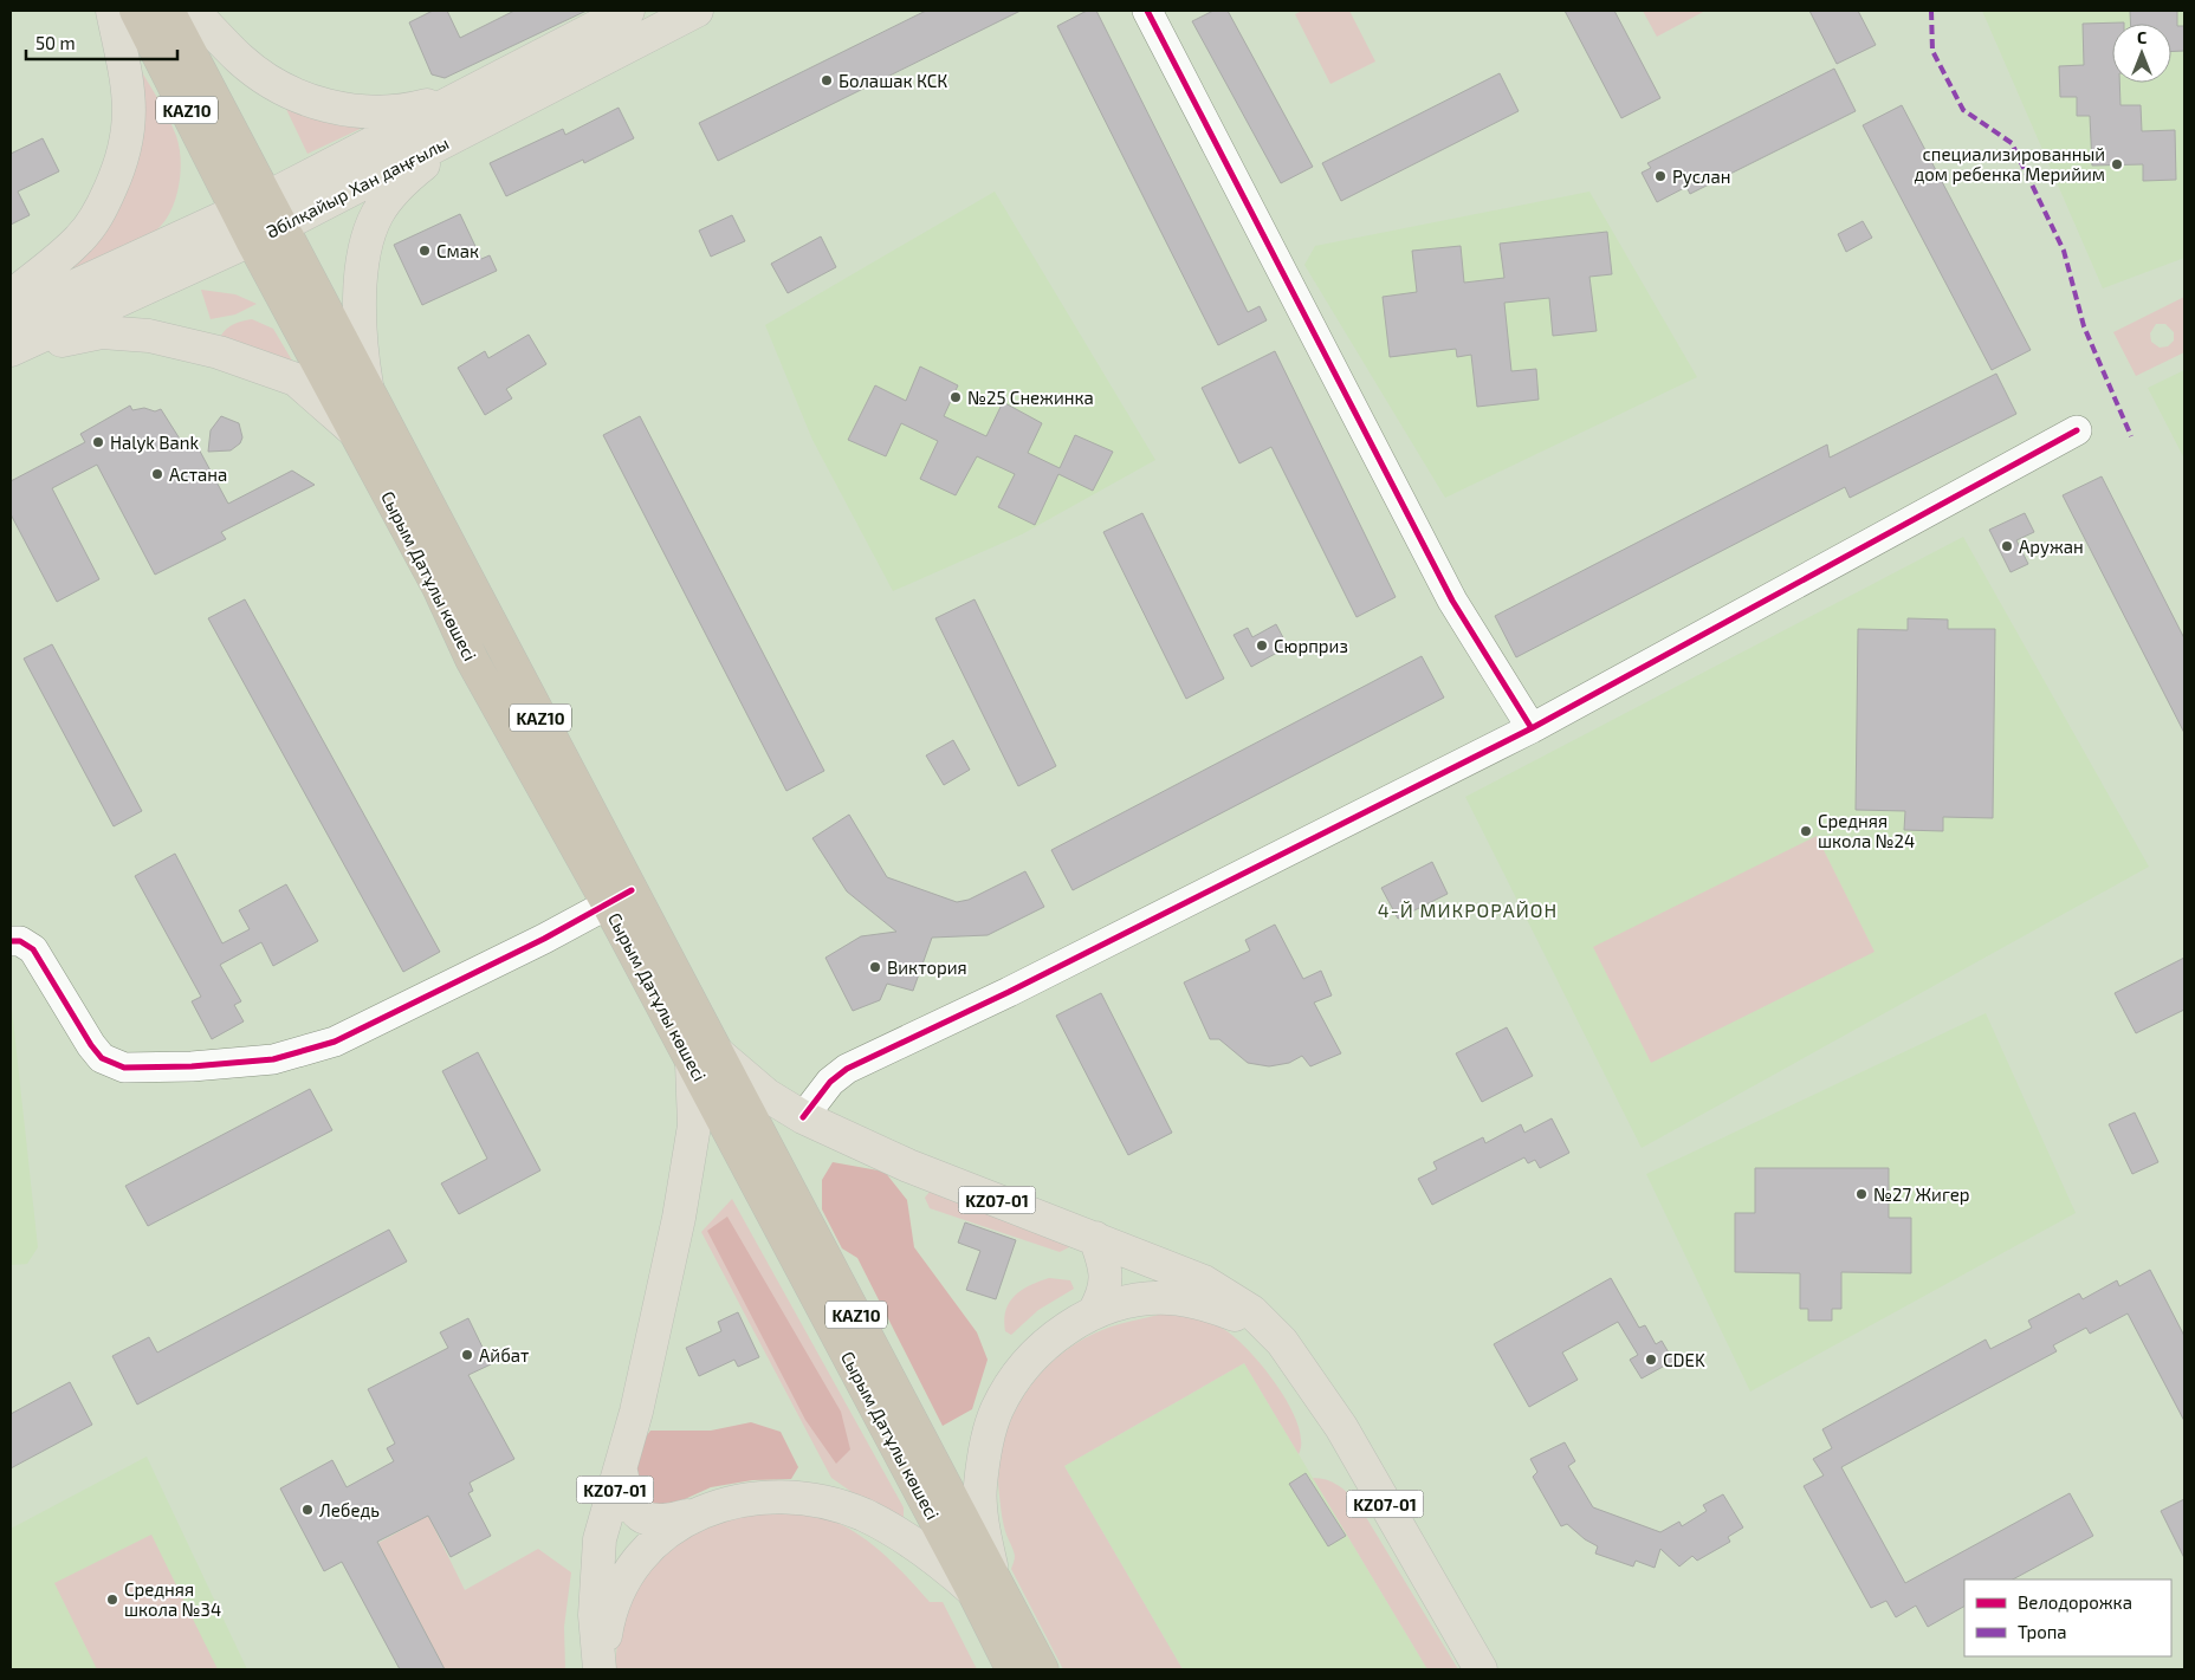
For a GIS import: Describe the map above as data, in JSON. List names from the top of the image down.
{
  "streets": {
    "highway": ["KAZ10", "Сырым Датұлы көшесі"],
    "main road": ["Әбілқайыр Хан даңғылы", "KZ07-01"]
  },
  "crossings": [
    ["Әбілқайыр Хан даңғылы", "Сырым Датұлы көшесі"],
    ["Сырым Датұлы көшесі", "KZ07-01"]
  ],
  "districts": ["4-Й МИКРОРАЙОН"],
  "places": [
    "Болашак КСК",
    "специализированный дом ребенка Мерийим",
    "Руслан",
    "Смак",
    "№25 Снежинка",
    "Halyk Bank",
    "Астана",
    "Аружан",
    "Сюрприз",
    "Средняя школа №24",
    "Виктория",
    "№27 Жигер",
    "Айбат",
    "CDEK",
    "Лебедь",
    "Средняя школа №34"
  ],
  "legend": ["Велодорожка", "Тропа"],
  "scale_bar": "50 m",
  "north": "top"
}
